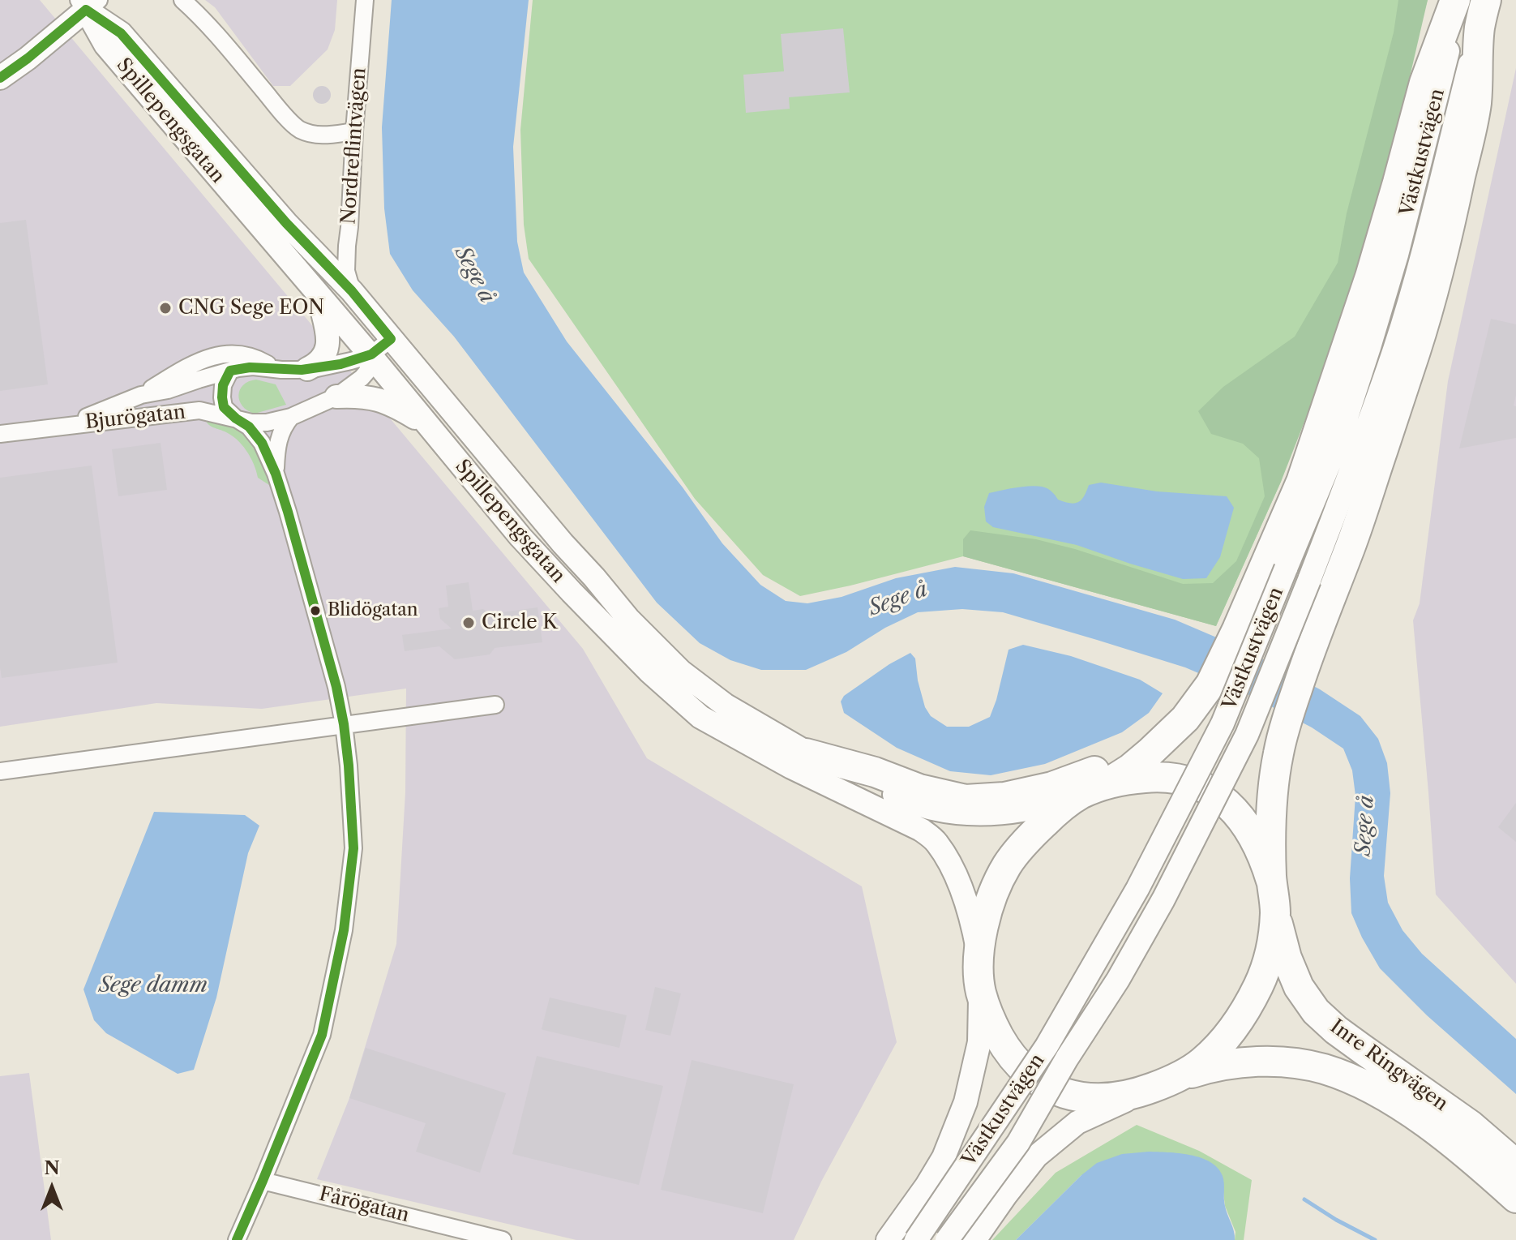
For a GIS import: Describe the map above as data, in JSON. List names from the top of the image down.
{
  "streets": {
    "highway": ["Inre Ringvägen"],
    "main road": ["Spillepengsgatan", "Västkustvägen"],
    "street": ["Nordreflintvägen", "Bjurögatan", "Fårögatan"]
  },
  "crossings": [
    ["Spillepengsgatan", "Nordreflintvägen"],
    ["Spillepengsgatan", "Bjurögatan"]
  ],
  "water": ["Sege å", "Sege damm"],
  "places": ["CNG Sege EON", "Blidögatan", "Circle K"],
  "north": "top"
}
